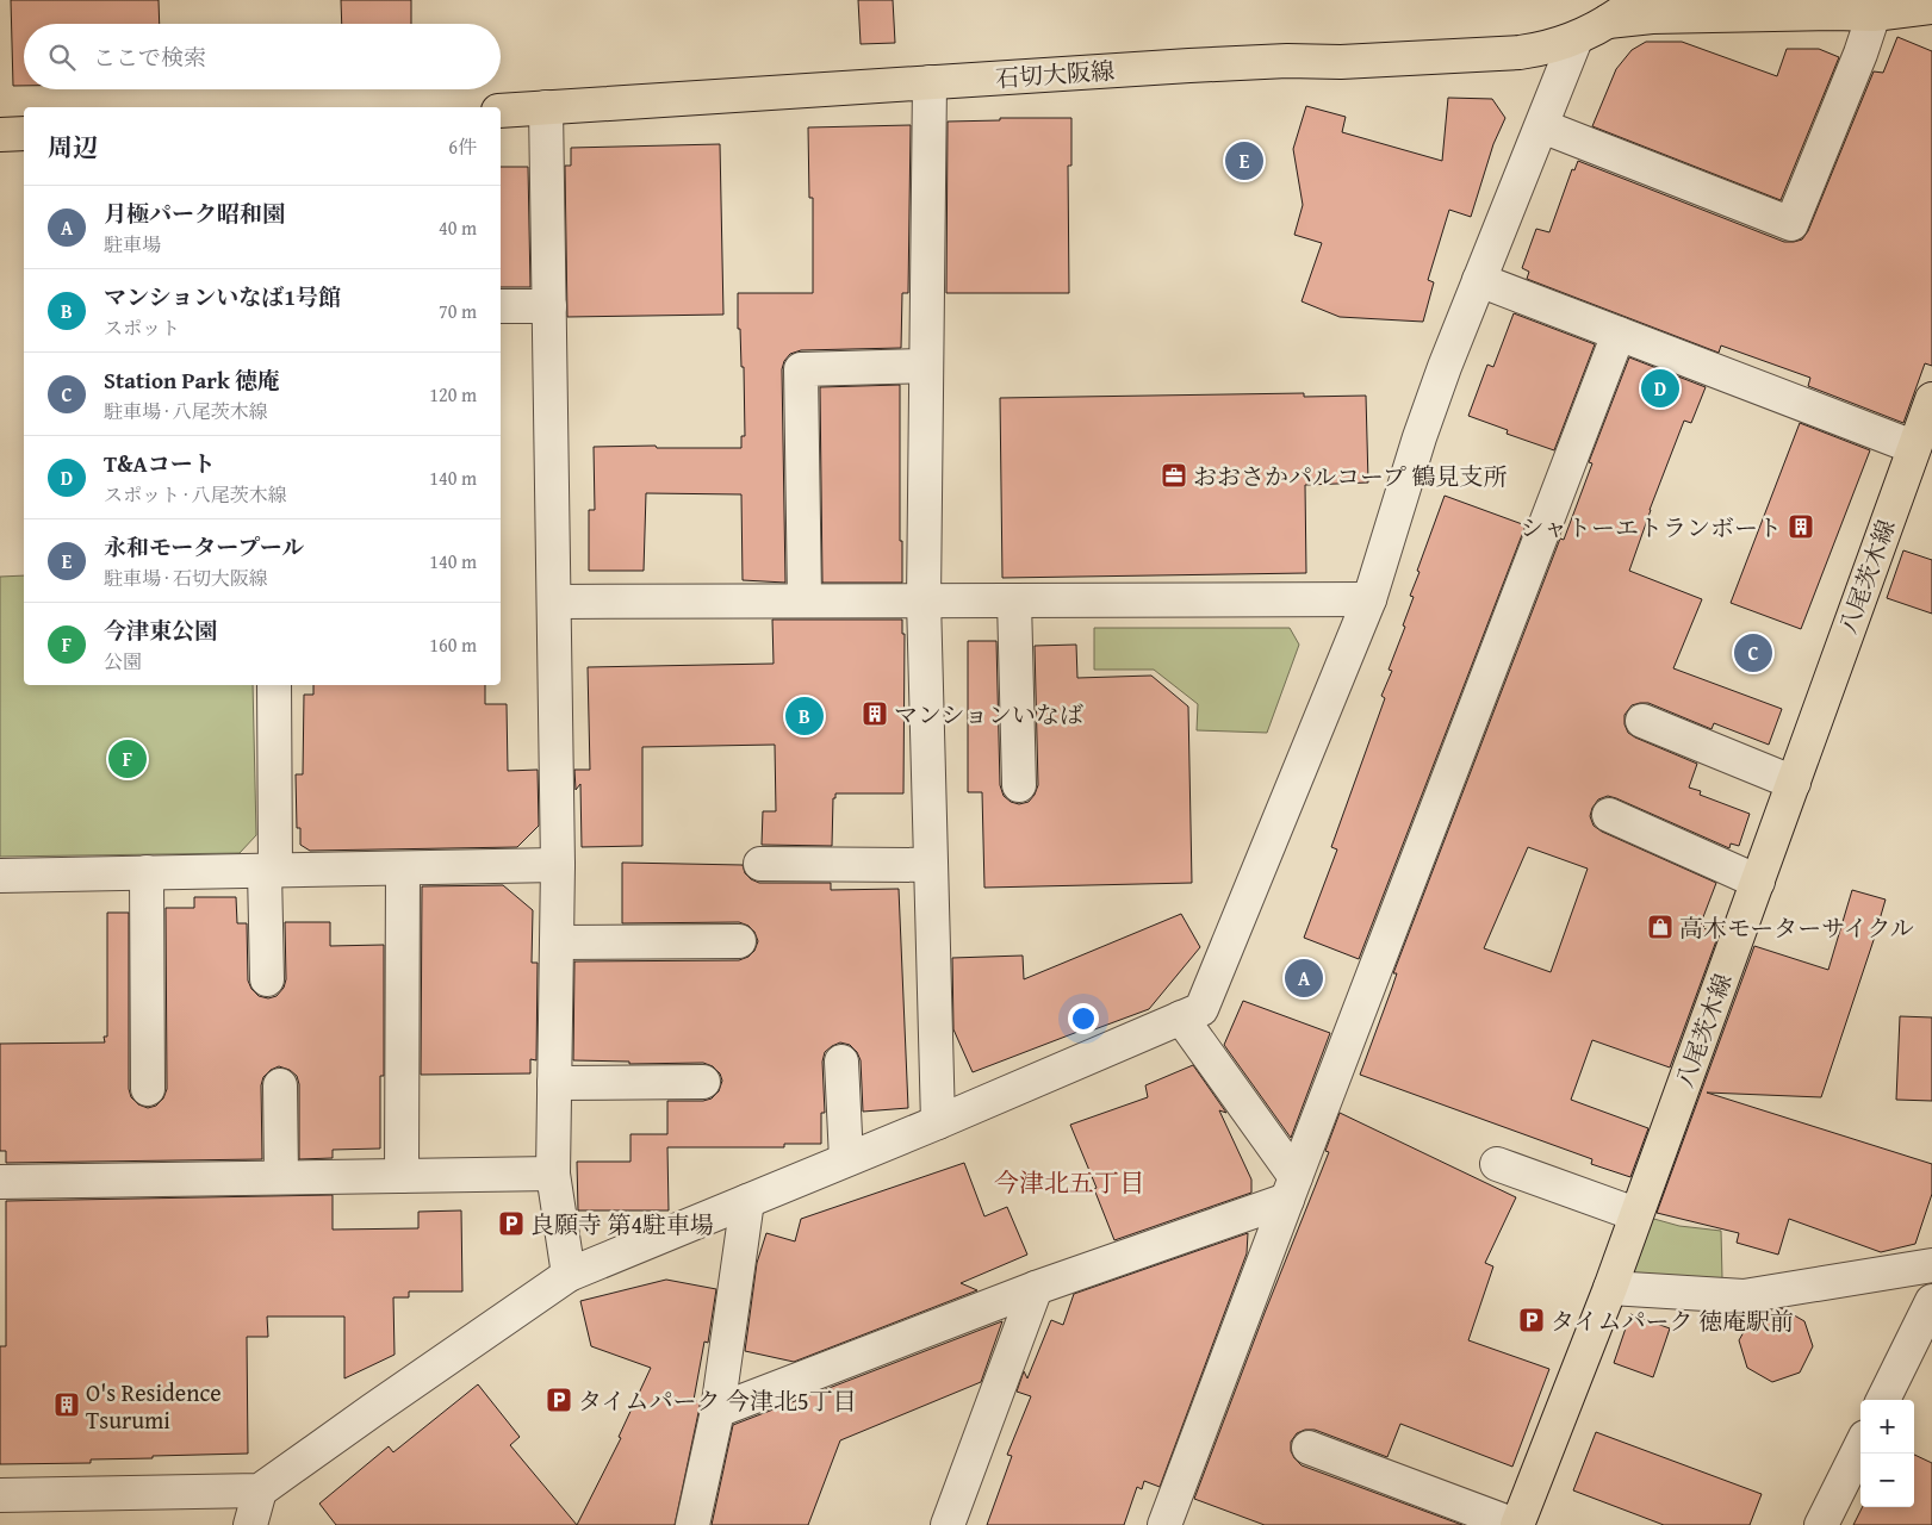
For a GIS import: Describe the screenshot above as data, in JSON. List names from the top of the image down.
{
  "streets": {
    "main road": ["石切大阪線", "八尾茨木線"]
  },
  "districts": ["今津北五丁目"],
  "places": {
    "office": ["おおさかパルコープ 鶴見支所"],
    "building": ["シャトーエトランボート", "マンションいなば", "O's Residence Tsurumi"],
    "shop": ["高木モーターサイクル"],
    "parking": ["良願寺 第4駐車場", "タイムパーク 徳庵駅前", "タイムパーク 今津北5丁目"]
  },
  "page": {
    "search": "ここで検索",
    "heading": ["周辺", "6件"],
    "pins": [
      "E",
      "D",
      "C",
      "B",
      "F",
      "A"
    ],
    "list": [
      {
        "mark": "A",
        "name": "月極パーク昭和園",
        "note": "駐車場",
        "value": "40 m"
      },
      {
        "mark": "B",
        "name": "マンションいなば1号館",
        "note": "スポット",
        "value": "70 m"
      },
      {
        "mark": "C",
        "name": "Station Park 徳庵",
        "note": "駐車場 · 八尾茨木線",
        "value": "120 m"
      },
      {
        "mark": "D",
        "name": "T&Aコート",
        "note": "スポット · 八尾茨木線",
        "value": "140 m"
      },
      {
        "mark": "E",
        "name": "永和モータープール",
        "note": "駐車場 · 石切大阪線",
        "value": "140 m"
      },
      {
        "mark": "F",
        "name": "今津東公園",
        "note": "公園",
        "value": "160 m"
      }
    ],
    "map_buttons": ["+", "−"]
  }
}
